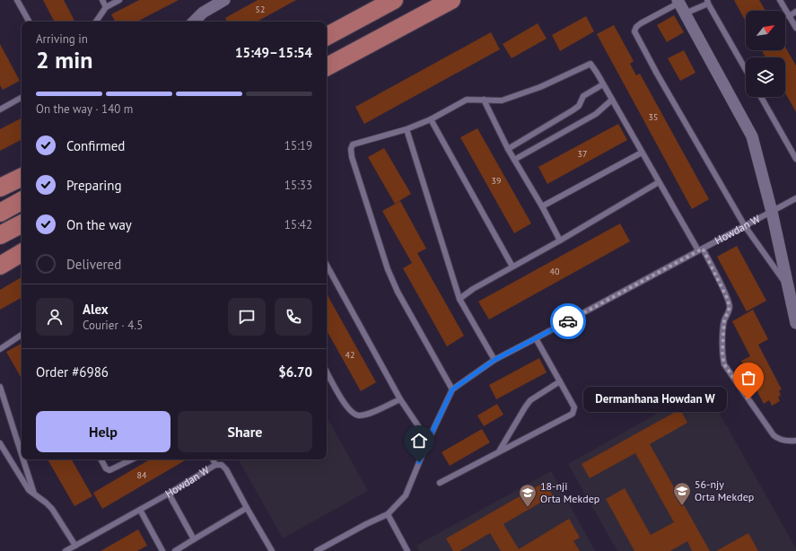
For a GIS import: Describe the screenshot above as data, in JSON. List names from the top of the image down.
{
  "streets": {
    "street": ["Howdan W"]
  },
  "places": {
    "other": ["Dermanhana Howdan W"],
    "school or university": ["56-njy Orta Mekdep", "18-nji Orta Mekdep"]
  },
  "house_numbers": [
    "52",
    "35",
    "37",
    "39",
    "40",
    "42",
    "84"
  ],
  "north": "top right",
  "page": {
    "heading": ["2 min", "Arriving in", "15:49–15:54"],
    "panel": [
      "Alex",
      "Courier · 4.5",
      "Order #6986",
      "$6.70"
    ],
    "bar": "On the way · 140 m",
    "list": [
      ["Confirmed", "15:19"],
      ["Preparing", "15:33"],
      ["On the way", "15:42"],
      "Delivered"
    ],
    "bubble": "Dermanhana Howdan W",
    "buttons": ["Help", "Share"]
  }
}
